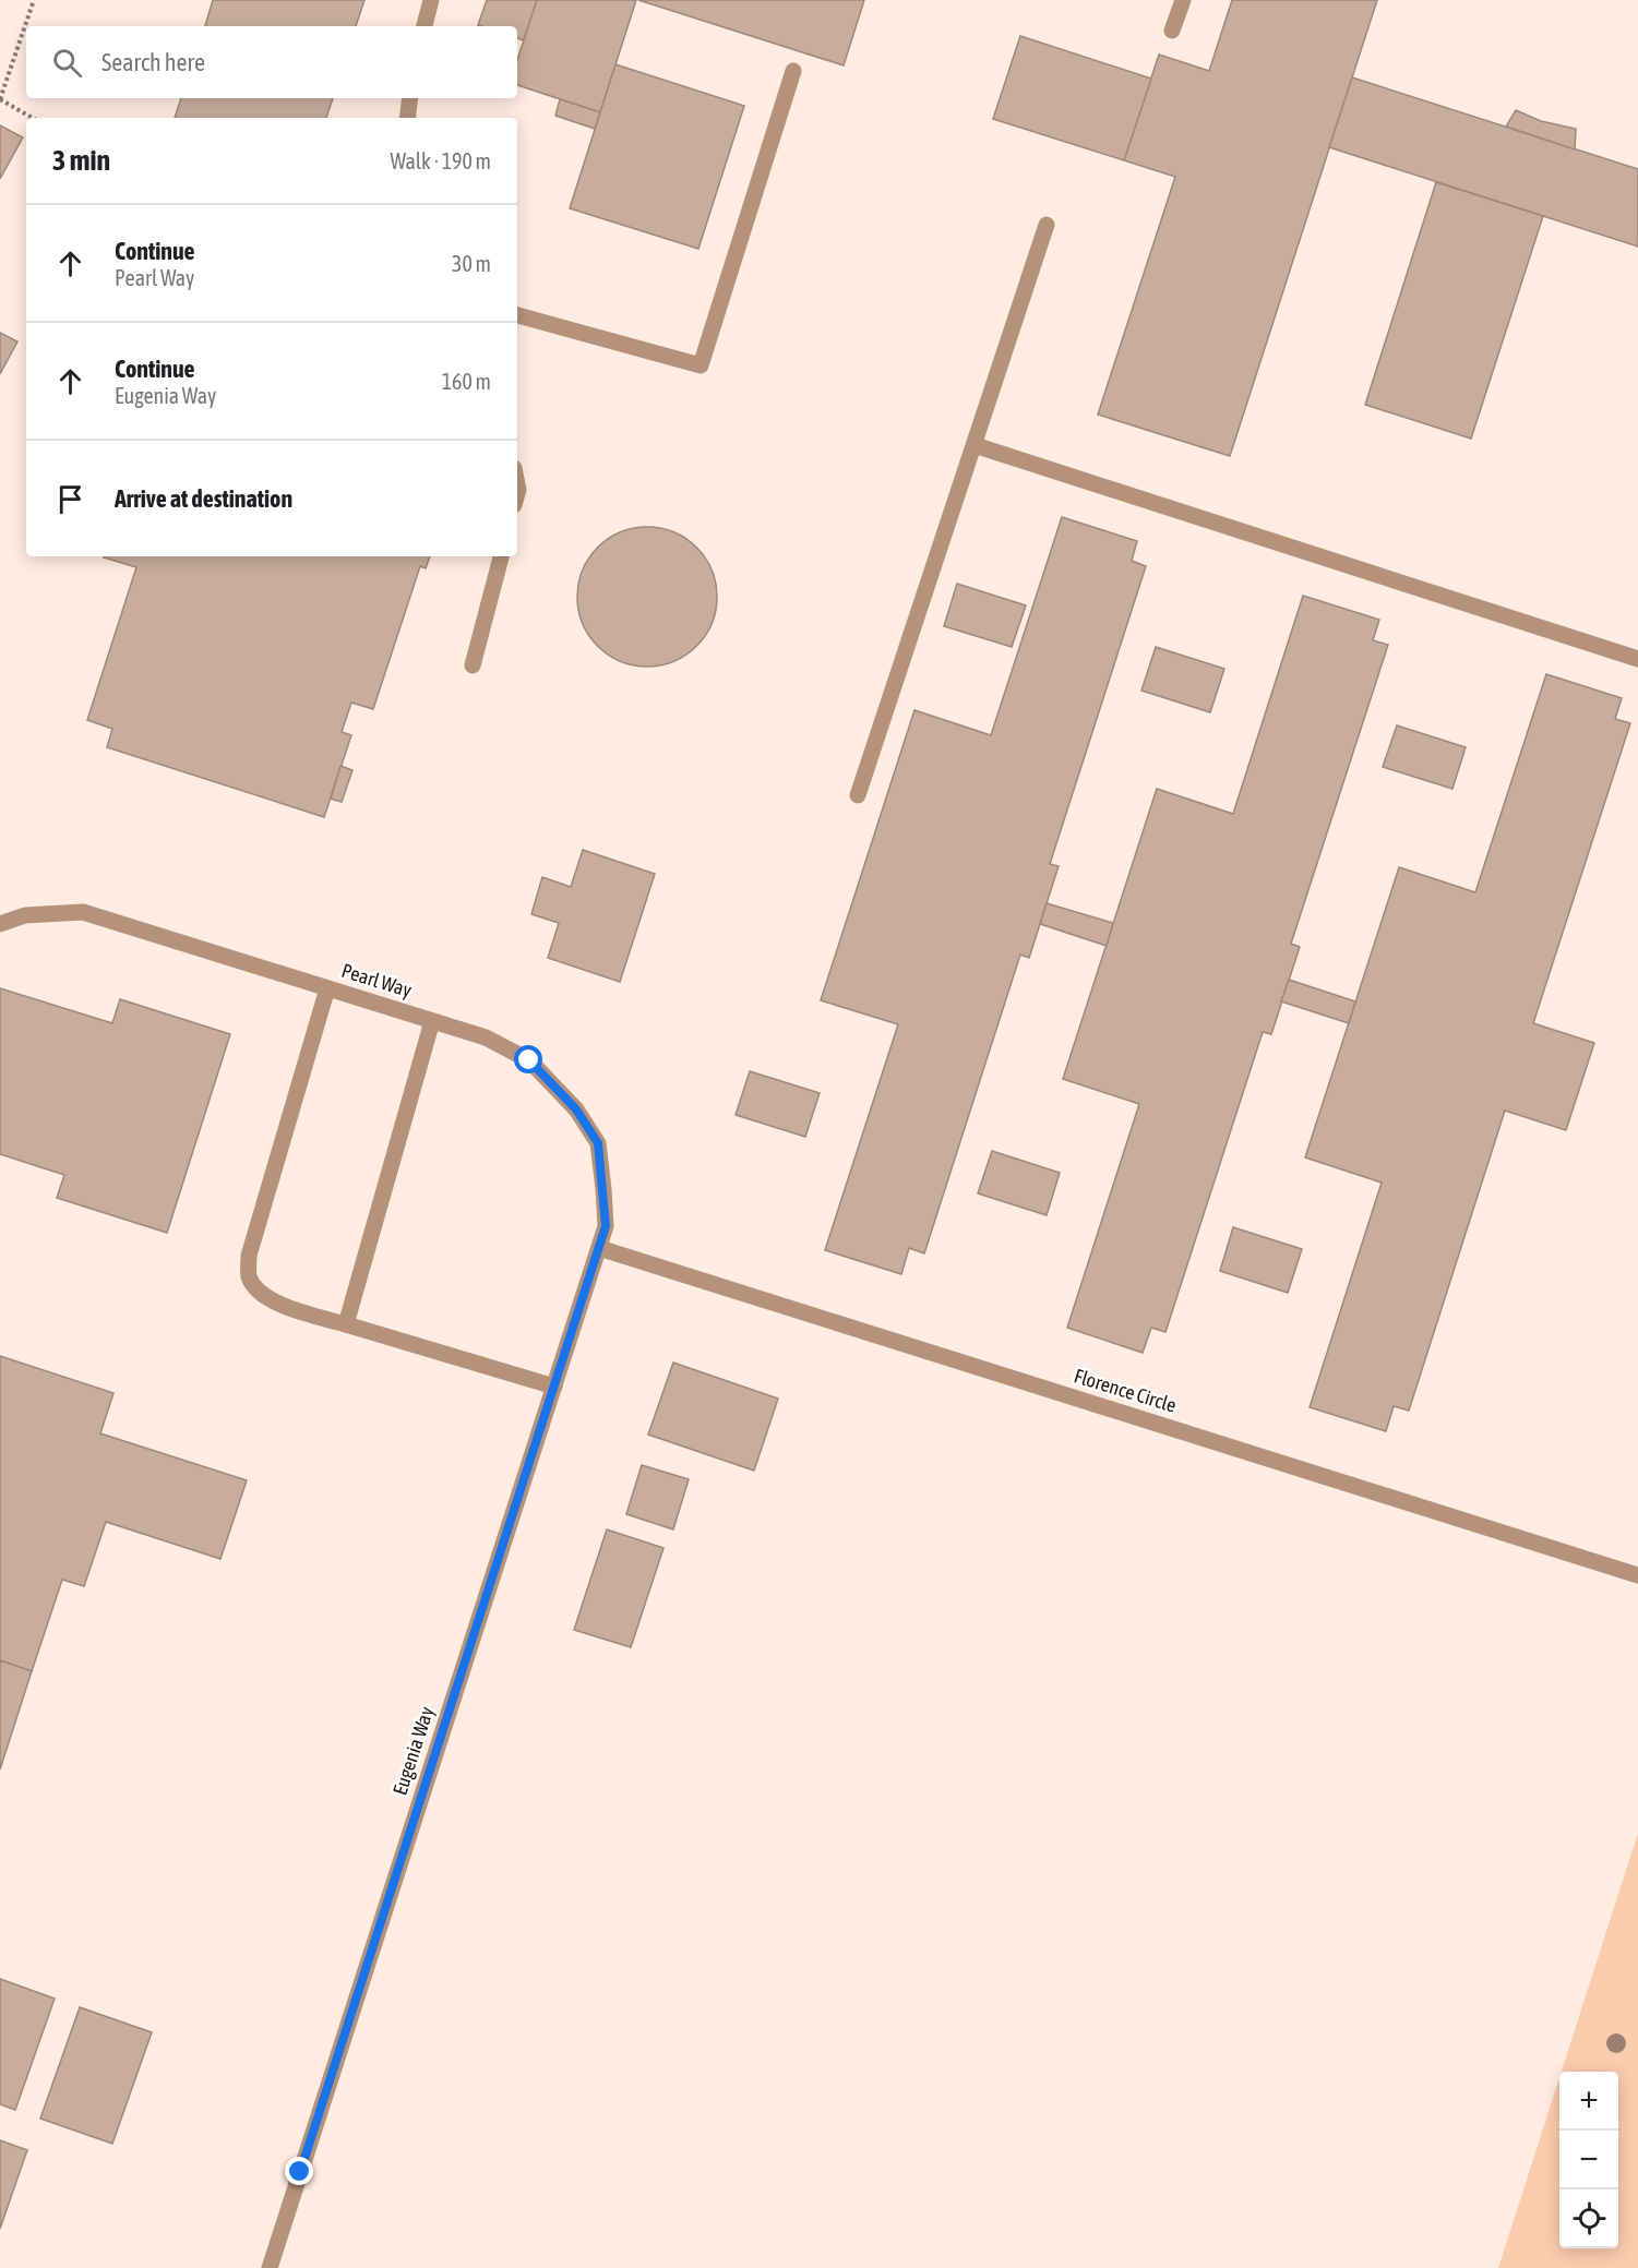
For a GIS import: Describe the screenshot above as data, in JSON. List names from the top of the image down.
{
  "streets": {
    "street": ["Pearl Way", "Florence Circle", "Eugenia Way"]
  },
  "crossings": [
    ["Pearl Way", "Florence Circle"],
    ["Pearl Way", "Eugenia Way"],
    ["Florence Circle", "Eugenia Way"]
  ],
  "page": {
    "search": "Search here",
    "heading": ["3 min", "Walk · 190 m"],
    "list": [
      ["Continue", "Pearl Way", "30 m"],
      ["Continue", "Eugenia Way", "160 m"],
      "Arrive at destination"
    ],
    "map_buttons": ["+", "−"]
  }
}
